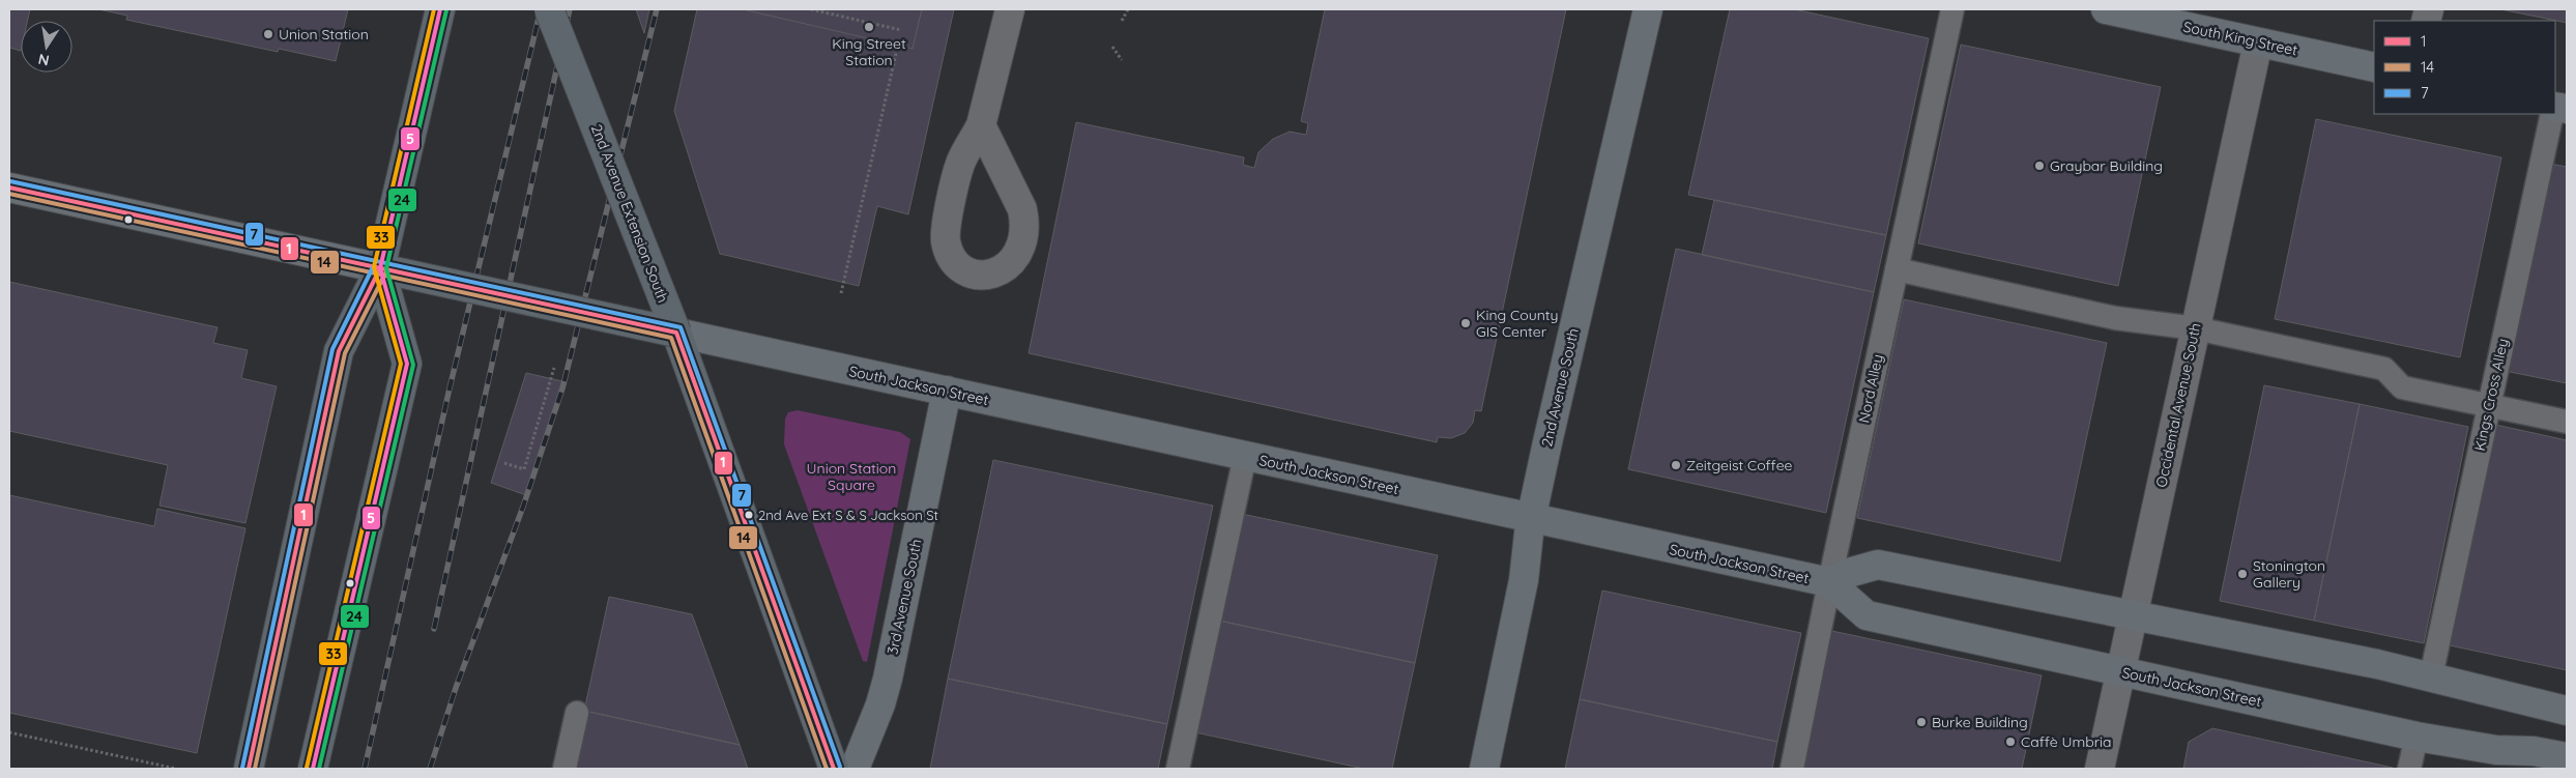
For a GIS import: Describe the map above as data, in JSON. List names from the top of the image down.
{
  "streets": {
    "main road": [
      "South King Street",
      "2nd Avenue Extension South",
      "South Jackson Street",
      "2nd Avenue South",
      "3rd Avenue South"
    ],
    "street": ["Occidental Avenue South"],
    "lane": ["Nord Alley", "Kings Cross Alley"]
  },
  "crossings": [
    ["South King Street", "Occidental Avenue South"],
    ["2nd Avenue Extension South", "South Jackson Street"],
    ["South Jackson Street", "2nd Avenue South"],
    ["South Jackson Street", "Nord Alley"],
    ["South Jackson Street", "Kings Cross Alley"],
    ["South Jackson Street", "Occidental Avenue South"],
    ["South Jackson Street", "3rd Avenue South"]
  ],
  "parks": ["Union Station Square"],
  "places": [
    "King Street Station",
    "Union Station",
    "Graybar Building",
    "King County GIS Center",
    "Zeitgeist Coffee",
    "2nd Ave Ext S & S Jackson St",
    "Stonington Gallery",
    "Burke Building",
    "Caffè Umbria"
  ],
  "lines": [
    "transit line 5",
    "transit line 33",
    "transit line 24",
    "transit line 7",
    "transit line 1",
    "transit line 14"
  ],
  "legend": ["1", "14", "7"],
  "north": "bottom"
}
